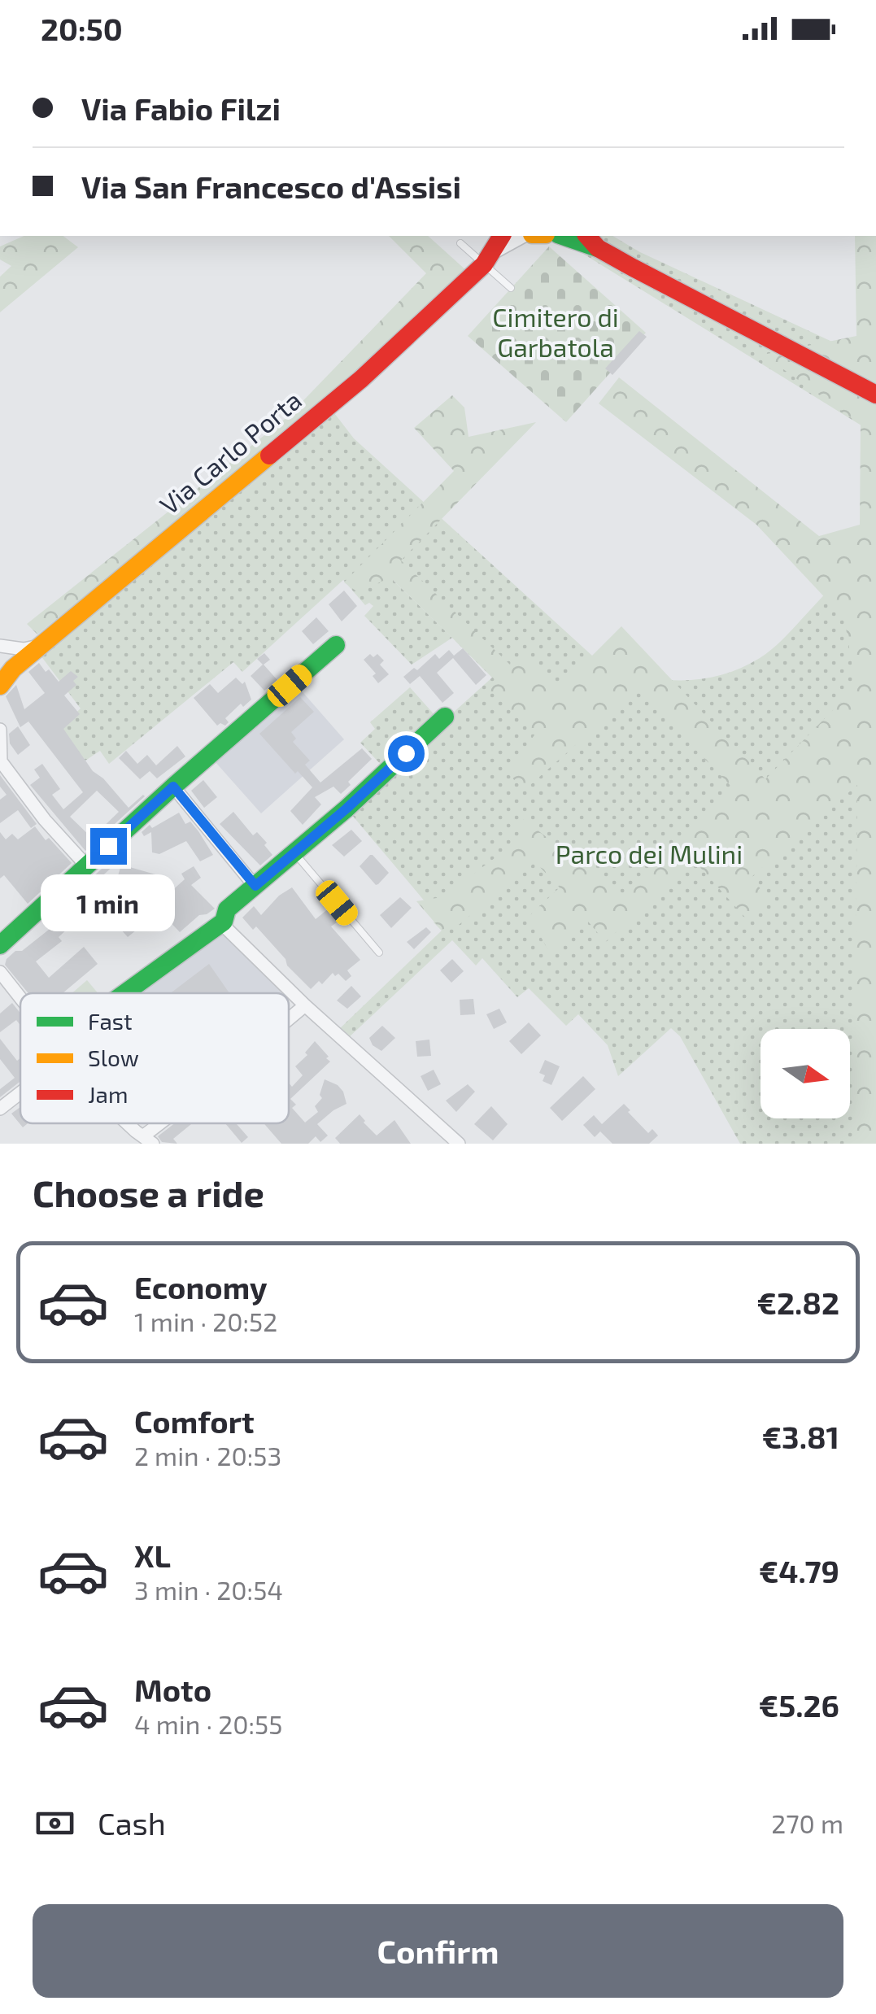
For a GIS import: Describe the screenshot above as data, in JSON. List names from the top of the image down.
{
  "streets": {
    "street": ["Via Carlo Porta"]
  },
  "parks": ["Cimitero di Garbatola", "Parco dei Mulini"],
  "legend": ["Fast", "Slow", "Jam"],
  "north": "right",
  "page": {
    "status": "20:50",
    "banner": ["Via Fabio Filzi", "Via San Francesco d'Assisi"],
    "bubble": "1 min",
    "heading": "Choose a ride",
    "list": [
      {
        "name": "Economy",
        "note": "1 min · 20:52",
        "value": "€2.82"
      },
      {
        "name": "Comfort",
        "note": "2 min · 20:53",
        "value": "€3.81"
      },
      {
        "name": "XL",
        "note": "3 min · 20:54",
        "value": "€4.79"
      },
      {
        "name": "Moto",
        "note": "4 min · 20:55",
        "value": "€5.26"
      }
    ],
    "pay": ["Cash", "270 m"],
    "buttons": "Confirm"
  }
}
